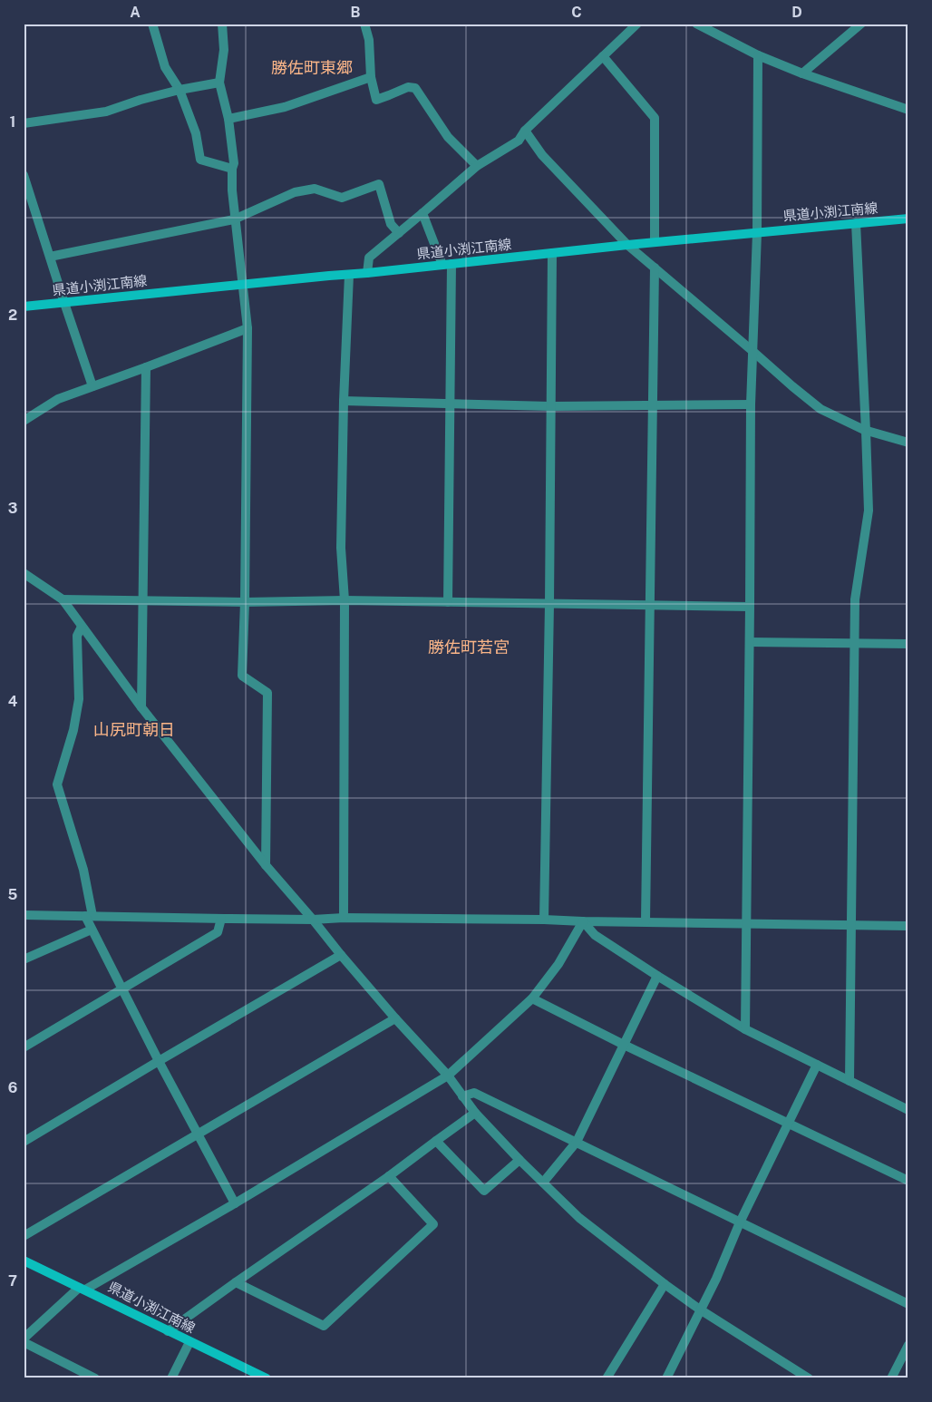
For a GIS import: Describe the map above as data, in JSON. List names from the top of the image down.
{
  "streets": {
    "main road": ["県道小渕江南線"]
  },
  "districts": ["勝佐町東郷", "勝佐町若宮", "山尻町朝日"],
  "grid": {
    "columns": [
      "A",
      "B",
      "C",
      "D"
    ],
    "rows": [
      "1",
      "2",
      "3",
      "4",
      "5",
      "6",
      "7"
    ]
  }
}
